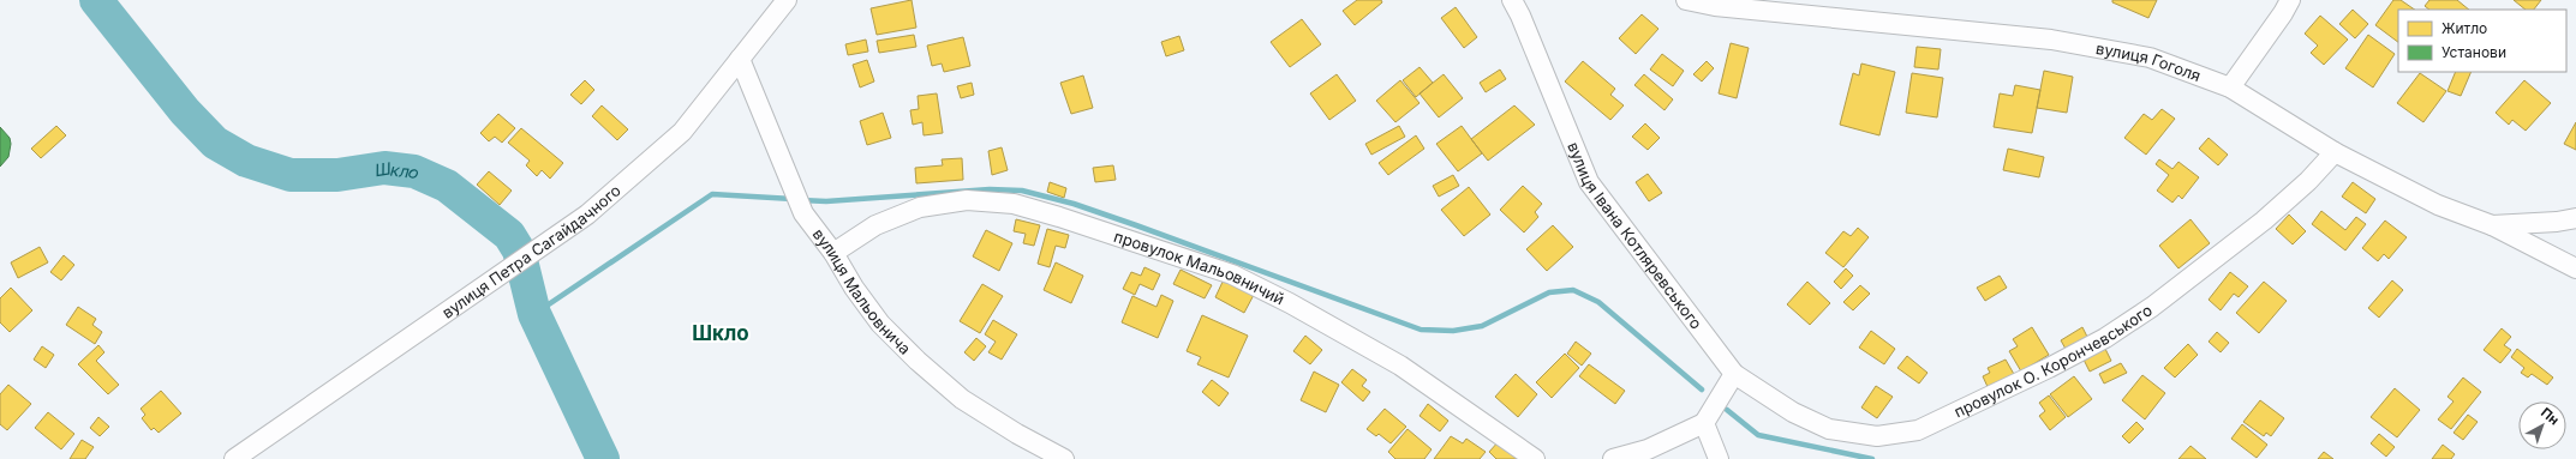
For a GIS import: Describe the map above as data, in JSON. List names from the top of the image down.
{
  "streets": {
    "street": [
      "вулиця Гоголя",
      "вулиця Івана Котляревського",
      "вулиця Петра Сагайдачного",
      "провулок Мальовничий",
      "вулиця Мальовнича",
      "провулок О. Корончевського"
    ]
  },
  "crossings": [
    ["вулиця Гоголя", "провулок О. Корончевського"],
    ["вулиця Івана Котляревського", "провулок О. Корончевського"],
    ["вулиця Петра Сагайдачного", "вулиця Мальовнича"],
    ["провулок Мальовничий", "вулиця Мальовнича"]
  ],
  "districts": ["Шкло"],
  "water": ["Шкло"],
  "legend": ["Житло", "Установи"],
  "north": "top right"
}
